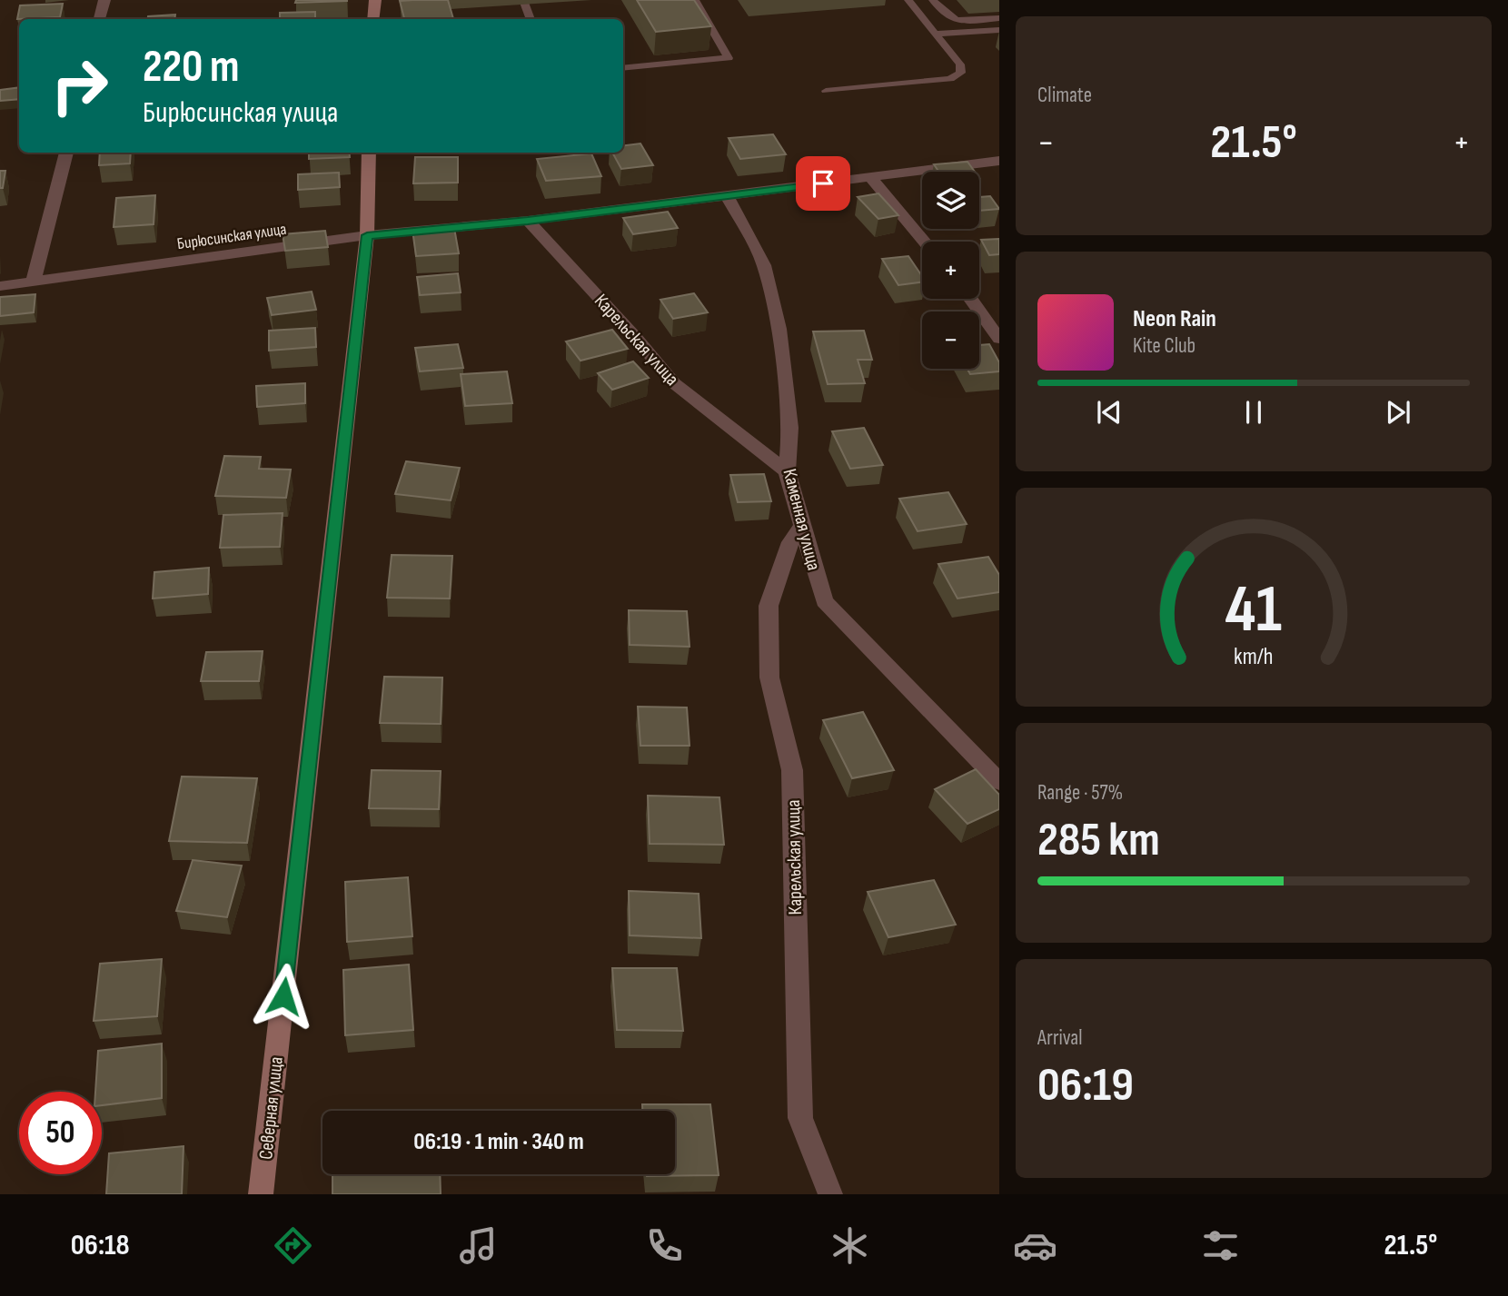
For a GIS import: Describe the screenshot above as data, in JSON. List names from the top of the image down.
{
  "streets": {
    "main road": ["Северная улица"],
    "street": ["Бирюсинская улица", "Карельская улица", "Каменная улица"]
  },
  "crossings": [
    ["Бирюсинская улица", "Карельская улица"],
    ["Бирюсинская улица", "Каменная улица"],
    ["Бирюсинская улица", "Северная улица"],
    ["Карельская улица", "Каменная улица"]
  ],
  "page": {
    "tile": [
      "Climate",
      ["Range · 57%", "285 km"],
      ["Arrival", "06:19"]
    ],
    "turn": ["220 m", "Бирюсинская улица"],
    "heat": ["−", "21.5°", "+"],
    "map_buttons": ["+", "−"],
    "song": ["Neon Rain", "Kite Club"],
    "limit": "50",
    "trip": "06:19 · 1 min · 340 m",
    "tabs": ["06:18", "21.5°"],
    "gauge": ["41", "km/h"]
  }
}
